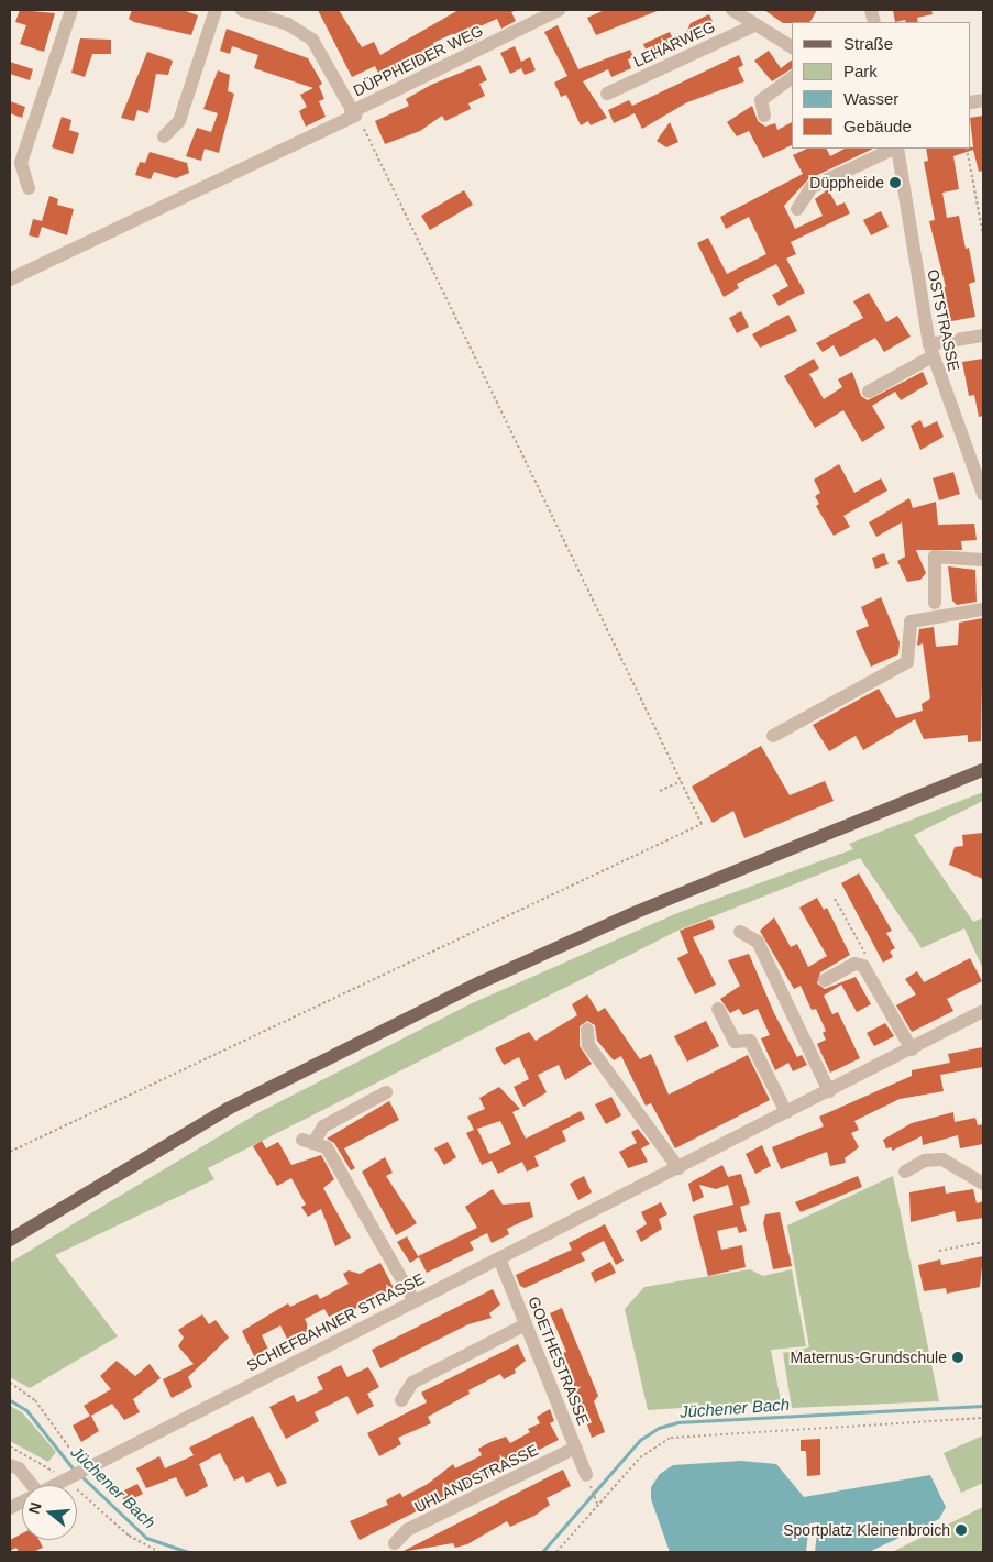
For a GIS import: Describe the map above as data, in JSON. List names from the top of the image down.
{
  "streets": {
    "street": [
      "LEHARWEG",
      "DÜPPHEIDER WEG",
      "OSTSTRASSE",
      "SCHIEFBAHNER STRASSE",
      "GOETHESTRASSE",
      "UHLANDSTRASSE"
    ]
  },
  "crossings": [
    ["SCHIEFBAHNER STRASSE", "GOETHESTRASSE"],
    ["GOETHESTRASSE", "UHLANDSTRASSE"]
  ],
  "water": ["Jüchener Bach"],
  "places": ["Düppheide", "Maternus-Grundschule", "Sportplatz Kleinenbroich"],
  "legend": [
    "Straße",
    "Park",
    "Wasser",
    "Gebäude"
  ],
  "north": "left"
}
